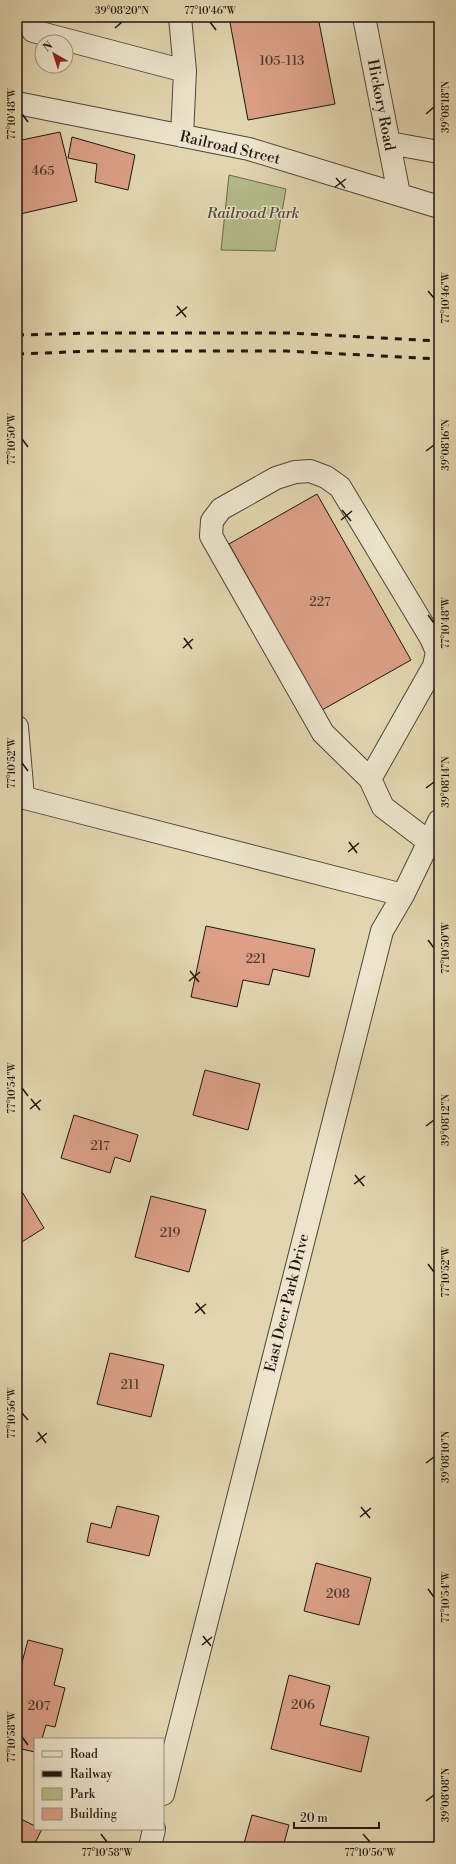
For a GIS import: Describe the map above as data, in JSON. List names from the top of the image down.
{
  "streets": {
    "street": ["Hickory Road", "Railroad Street", "East Deer Park Drive"]
  },
  "crossings": [
    ["Hickory Road", "Railroad Street"]
  ],
  "parks": ["Railroad Park"],
  "house_numbers": [
    "105-113",
    "465",
    "227",
    "221",
    "217",
    "219",
    "211",
    "208",
    "206",
    "207"
  ],
  "legend": [
    "Road",
    "Railway",
    "Park",
    "Building"
  ],
  "scale_bar": "20 m",
  "north": "top left",
  "coordinates": [
    "39°08'20\"N",
    "77°10'46\"W",
    "39°08'18\"N",
    "77°10'48\"W",
    "77°10'50\"W",
    "39°08'16\"N",
    "77°10'52\"W",
    "39°08'14\"N",
    "77°10'54\"W",
    "39°08'12\"N",
    "77°10'56\"W",
    "39°08'10\"N",
    "77°10'58\"W",
    "39°08'08\"N"
  ]
}
